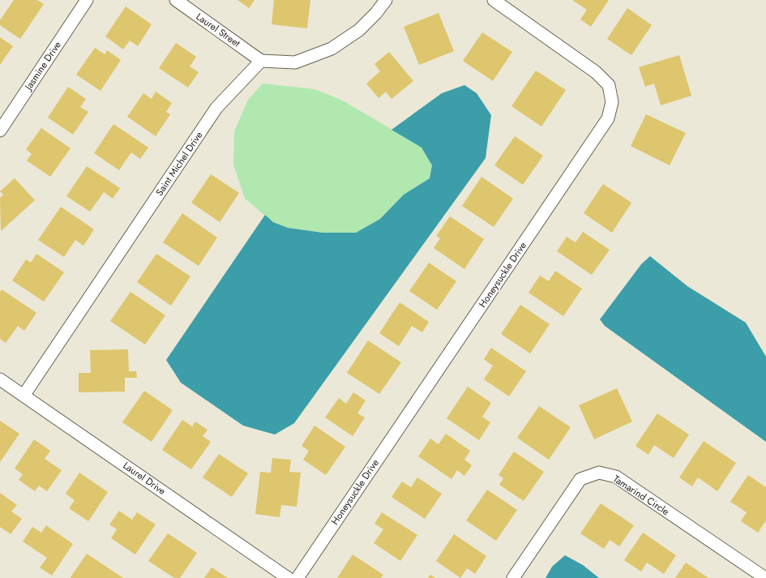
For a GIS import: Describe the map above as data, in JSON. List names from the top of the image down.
{
  "streets": {
    "street": [
      "Laurel Street",
      "Jasmine Drive",
      "Saint Michel Drive",
      "Honeysuckle Drive",
      "Laurel Drive",
      "Tamarind Circle"
    ]
  },
  "crossings": [
    ["Laurel Street", "Saint Michel Drive"],
    ["Saint Michel Drive", "Laurel Drive"]
  ]
}
